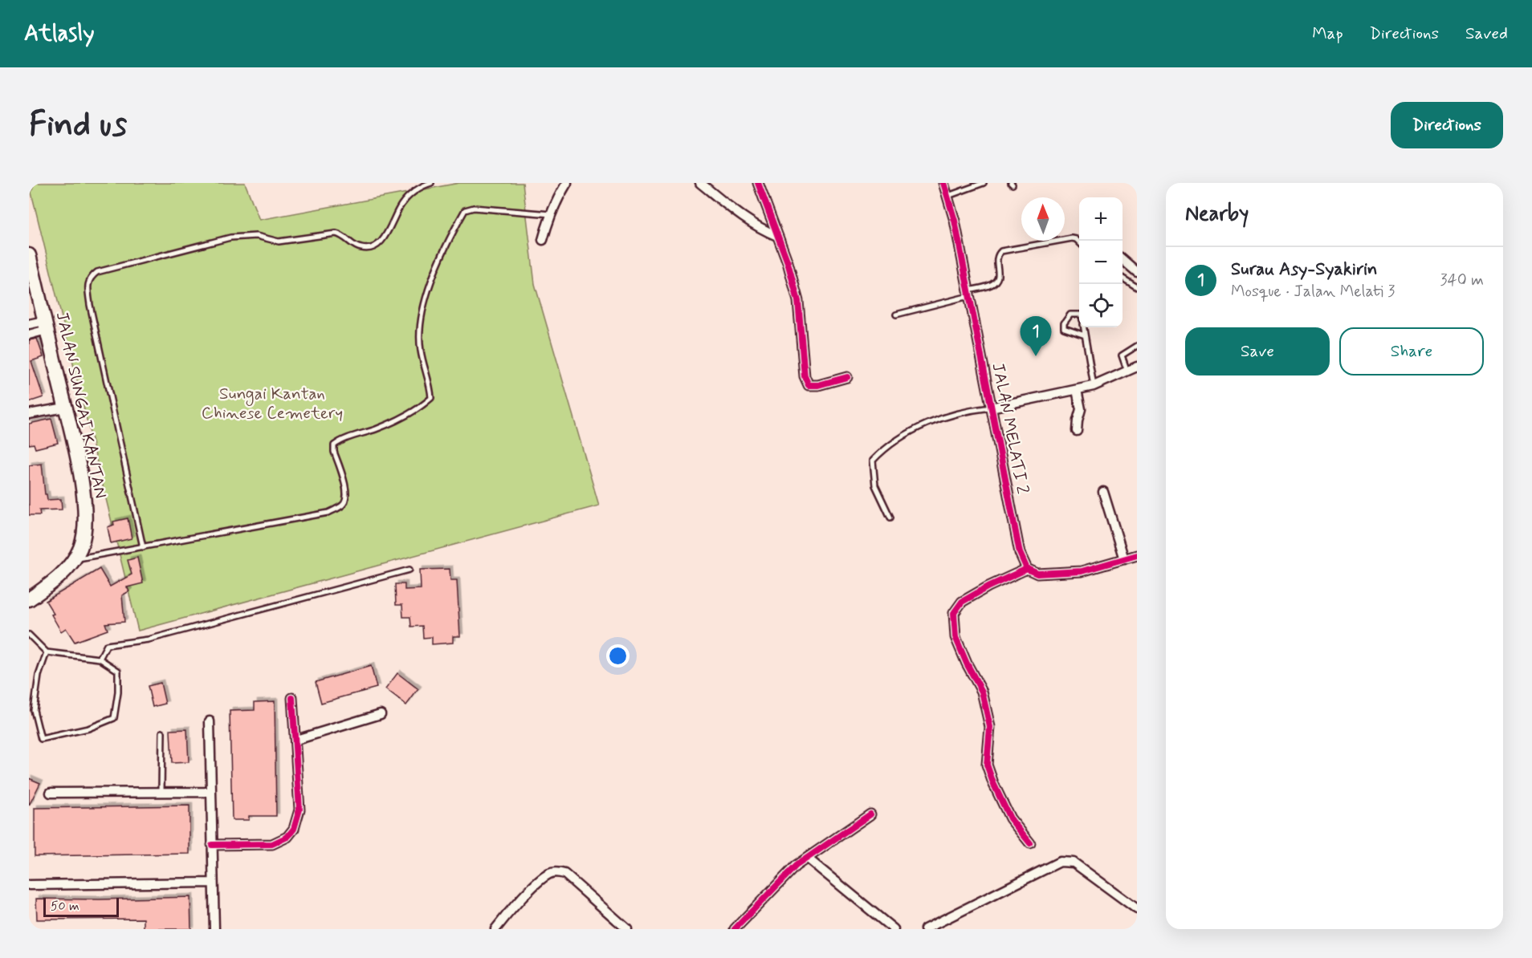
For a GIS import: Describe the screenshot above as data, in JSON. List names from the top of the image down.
{
  "streets": {
    "main road": ["JALAN SUNGAI KANTAN"],
    "street": ["JALAN MELATI 2"]
  },
  "parks": ["Sungai Kantan Chinese Cemetery"],
  "scale_bar": "50 m",
  "north": "top",
  "page": {
    "header": "Atlasly",
    "nav": ["Map", "Directions", "Saved"],
    "buttons": [
      "Directions",
      ["Save", "Share"]
    ],
    "title": "Find us",
    "heading": "Nearby",
    "map_buttons": ["+", "−"],
    "list": [
      {
        "mark": "1",
        "name": "Surau Asy-Syakirin",
        "note": "Mosque · Jalan Melati 3",
        "value": "340 m"
      }
    ],
    "pins": "1",
    "scale": "50 m"
  }
}
